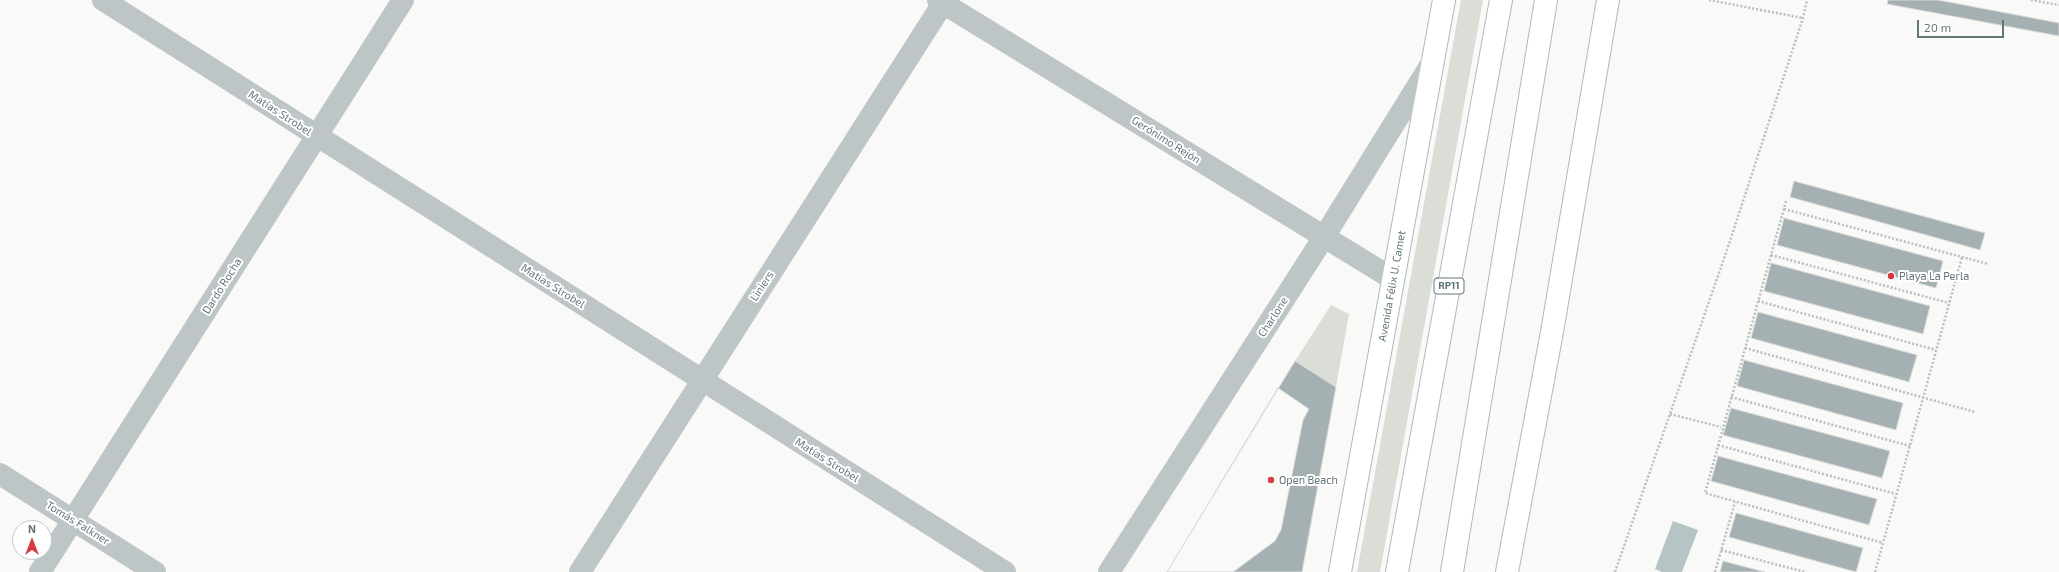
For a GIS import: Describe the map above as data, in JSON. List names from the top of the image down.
{
  "streets": {
    "main road": ["Avenida Félix U. Camet", "RP11"],
    "street": [
      "Matías Strobel",
      "Gerónimo Rejón",
      "Dardo Rocha",
      "Liniers",
      "Charlone",
      "Tomás Falkner"
    ]
  },
  "crossings": [
    ["Matías Strobel", "Dardo Rocha"],
    ["Matías Strobel", "Liniers"],
    ["Gerónimo Rejón", "Liniers"],
    ["Gerónimo Rejón", "Avenida Félix U. Camet"],
    ["Gerónimo Rejón", "Charlone"],
    ["Dardo Rocha", "Tomás Falkner"],
    ["Avenida Félix U. Camet", "Charlone"]
  ],
  "places": ["Playa La Perla", "Open Beach"],
  "scale_bar": "20 m",
  "north": "top"
}
